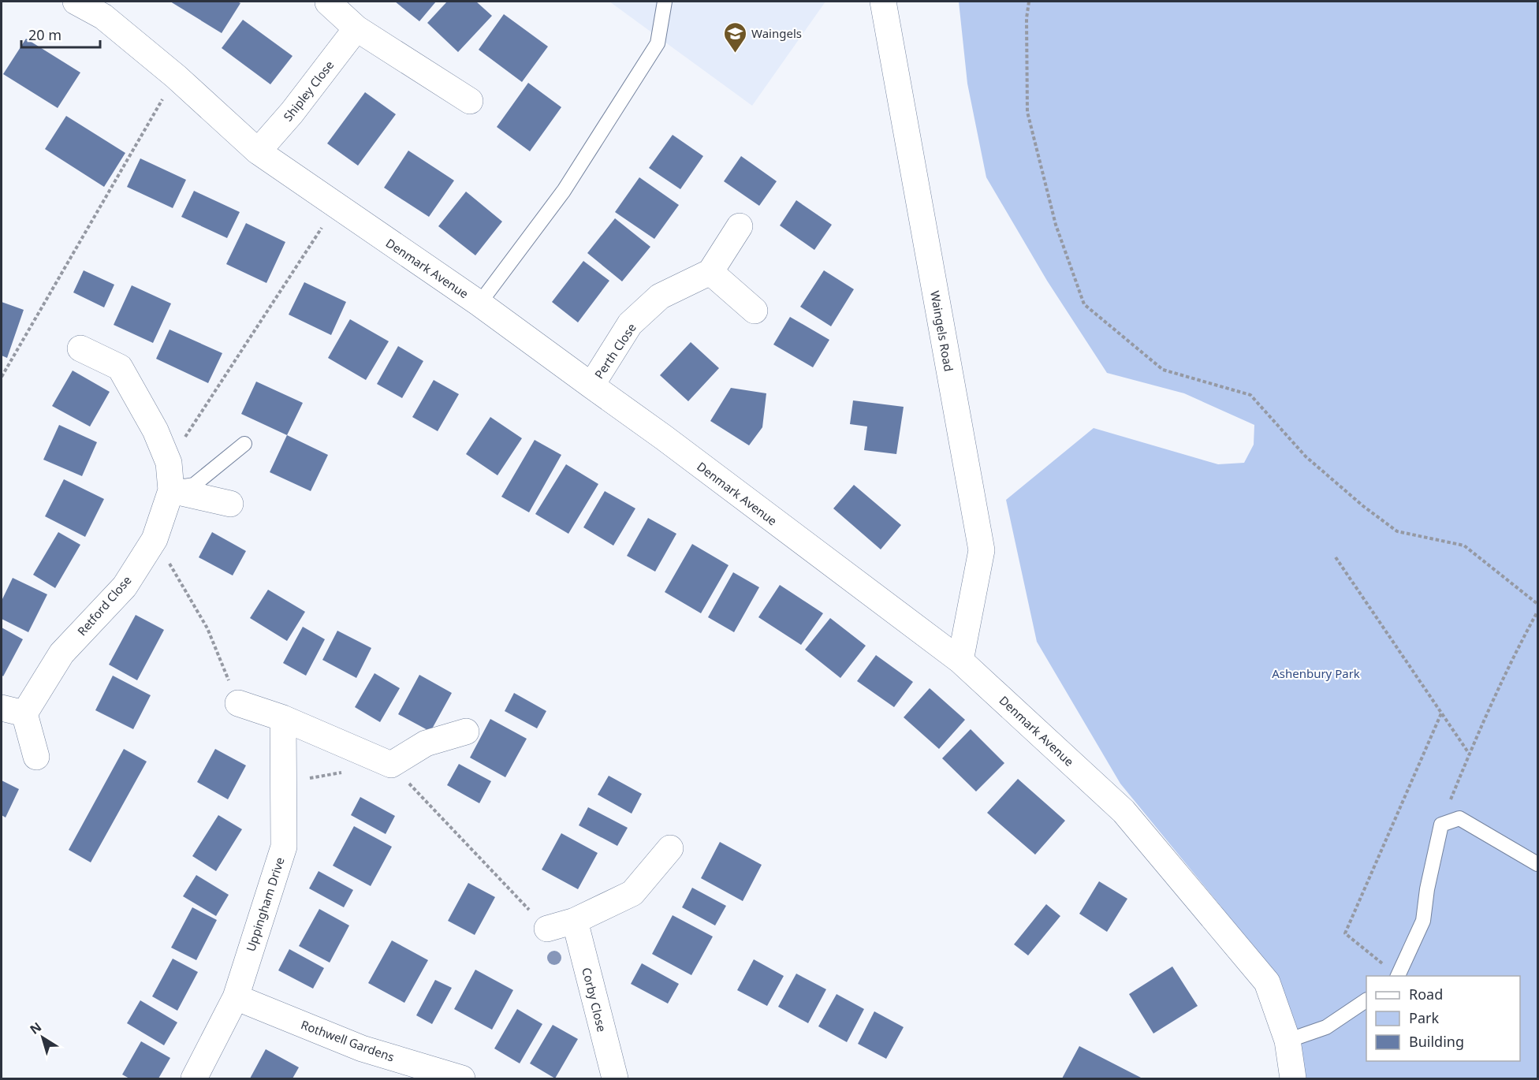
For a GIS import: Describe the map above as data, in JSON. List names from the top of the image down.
{
  "streets": {
    "street": [
      "Shipley Close",
      "Denmark Avenue",
      "Waingels Road",
      "Perth Close",
      "Retford Close",
      "Uppingham Drive",
      "Corby Close",
      "Rothwell Gardens"
    ]
  },
  "crossings": [
    ["Shipley Close", "Denmark Avenue"],
    ["Denmark Avenue", "Waingels Road"],
    ["Denmark Avenue", "Perth Close"],
    ["Uppingham Drive", "Rothwell Gardens"]
  ],
  "parks": ["Ashenbury Park"],
  "places": {
    "school or university": ["Waingels"]
  },
  "legend": ["Road", "Park", "Building"],
  "scale_bar": "20 m",
  "north": "top left"
}
